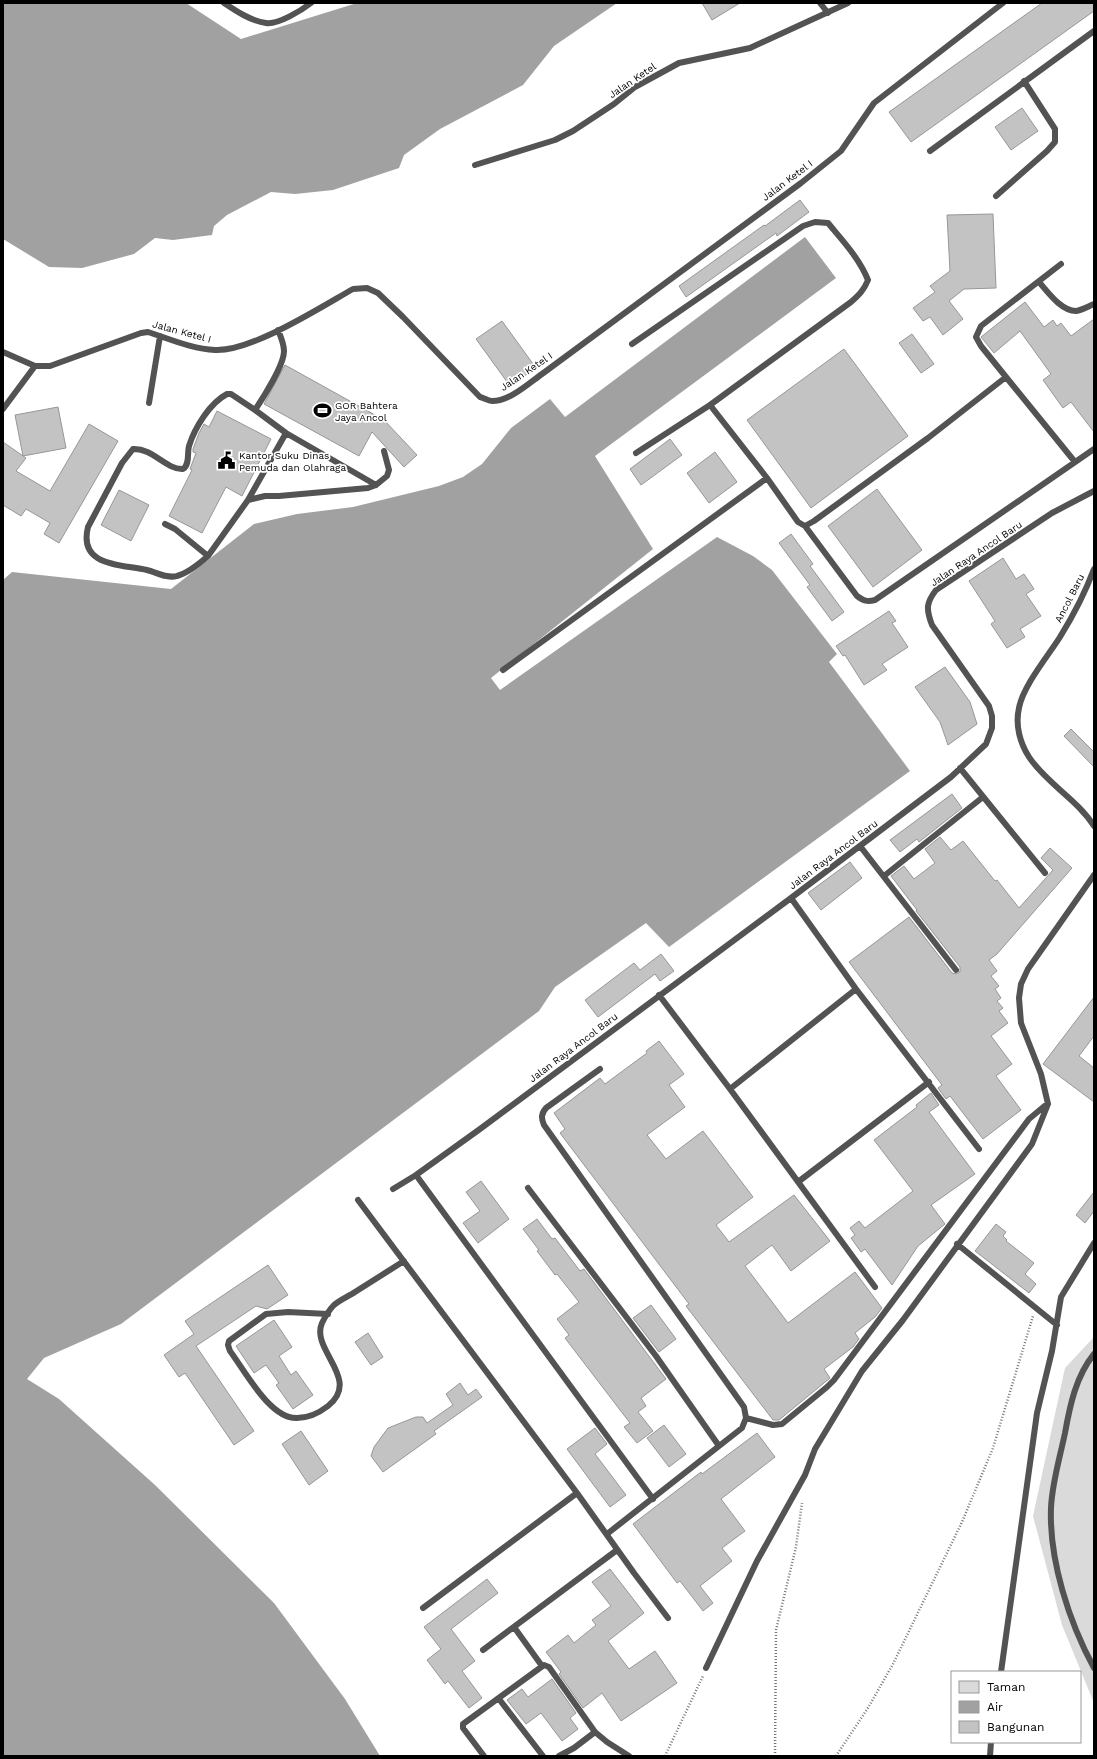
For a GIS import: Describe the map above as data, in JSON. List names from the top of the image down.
{
  "streets": {
    "lane": [
      "Jalan Ketel",
      "Jalan Ketel I",
      "Jalan Raya Ancol Baru",
      "Ancol Baru"
    ]
  },
  "places": {
    "sports": ["GOR Bahtera Jaya Ancol"],
    "public building": ["Kantor Suku Dinas Pemuda dan Olahraga"]
  },
  "legend": ["Taman", "Air", "Bangunan"]
}
